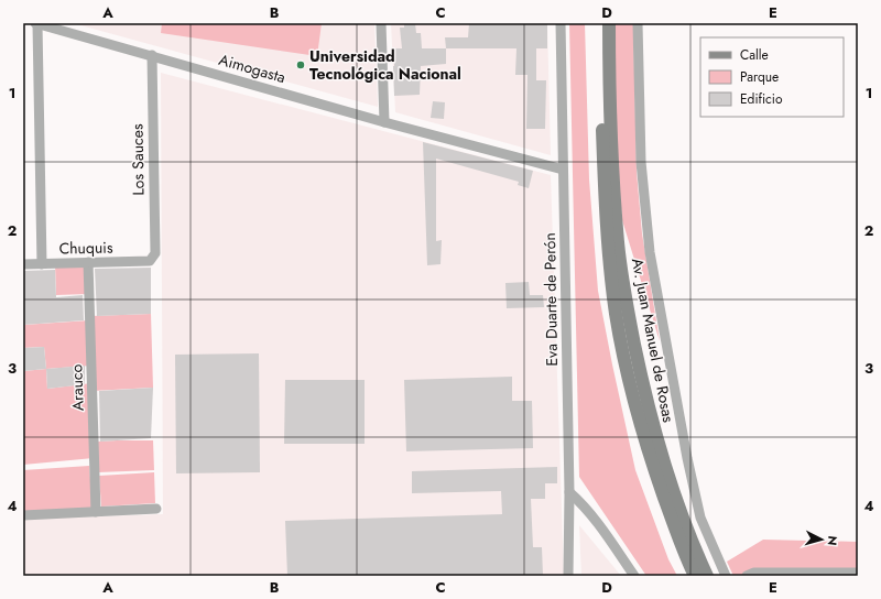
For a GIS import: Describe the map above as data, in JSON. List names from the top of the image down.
{
  "streets": {
    "main road": ["Av. Juan Manuel de Rosas"],
    "street": [
      "Aimogasta",
      "Los Sauces",
      "Chuquis",
      "Eva Duarte de Perón",
      "Arauco"
    ]
  },
  "crossings": [
    ["Aimogasta", "Los Sauces"],
    ["Aimogasta", "Eva Duarte de Perón"],
    ["Los Sauces", "Chuquis"],
    ["Chuquis", "Arauco"]
  ],
  "places": ["Universidad Tecnológica Nacional"],
  "legend": ["Calle", "Parque", "Edificio"],
  "north": "right",
  "grid": {
    "columns": [
      "A",
      "B",
      "C",
      "D",
      "E"
    ],
    "rows": [
      "1",
      "2",
      "3",
      "4"
    ]
  }
}
